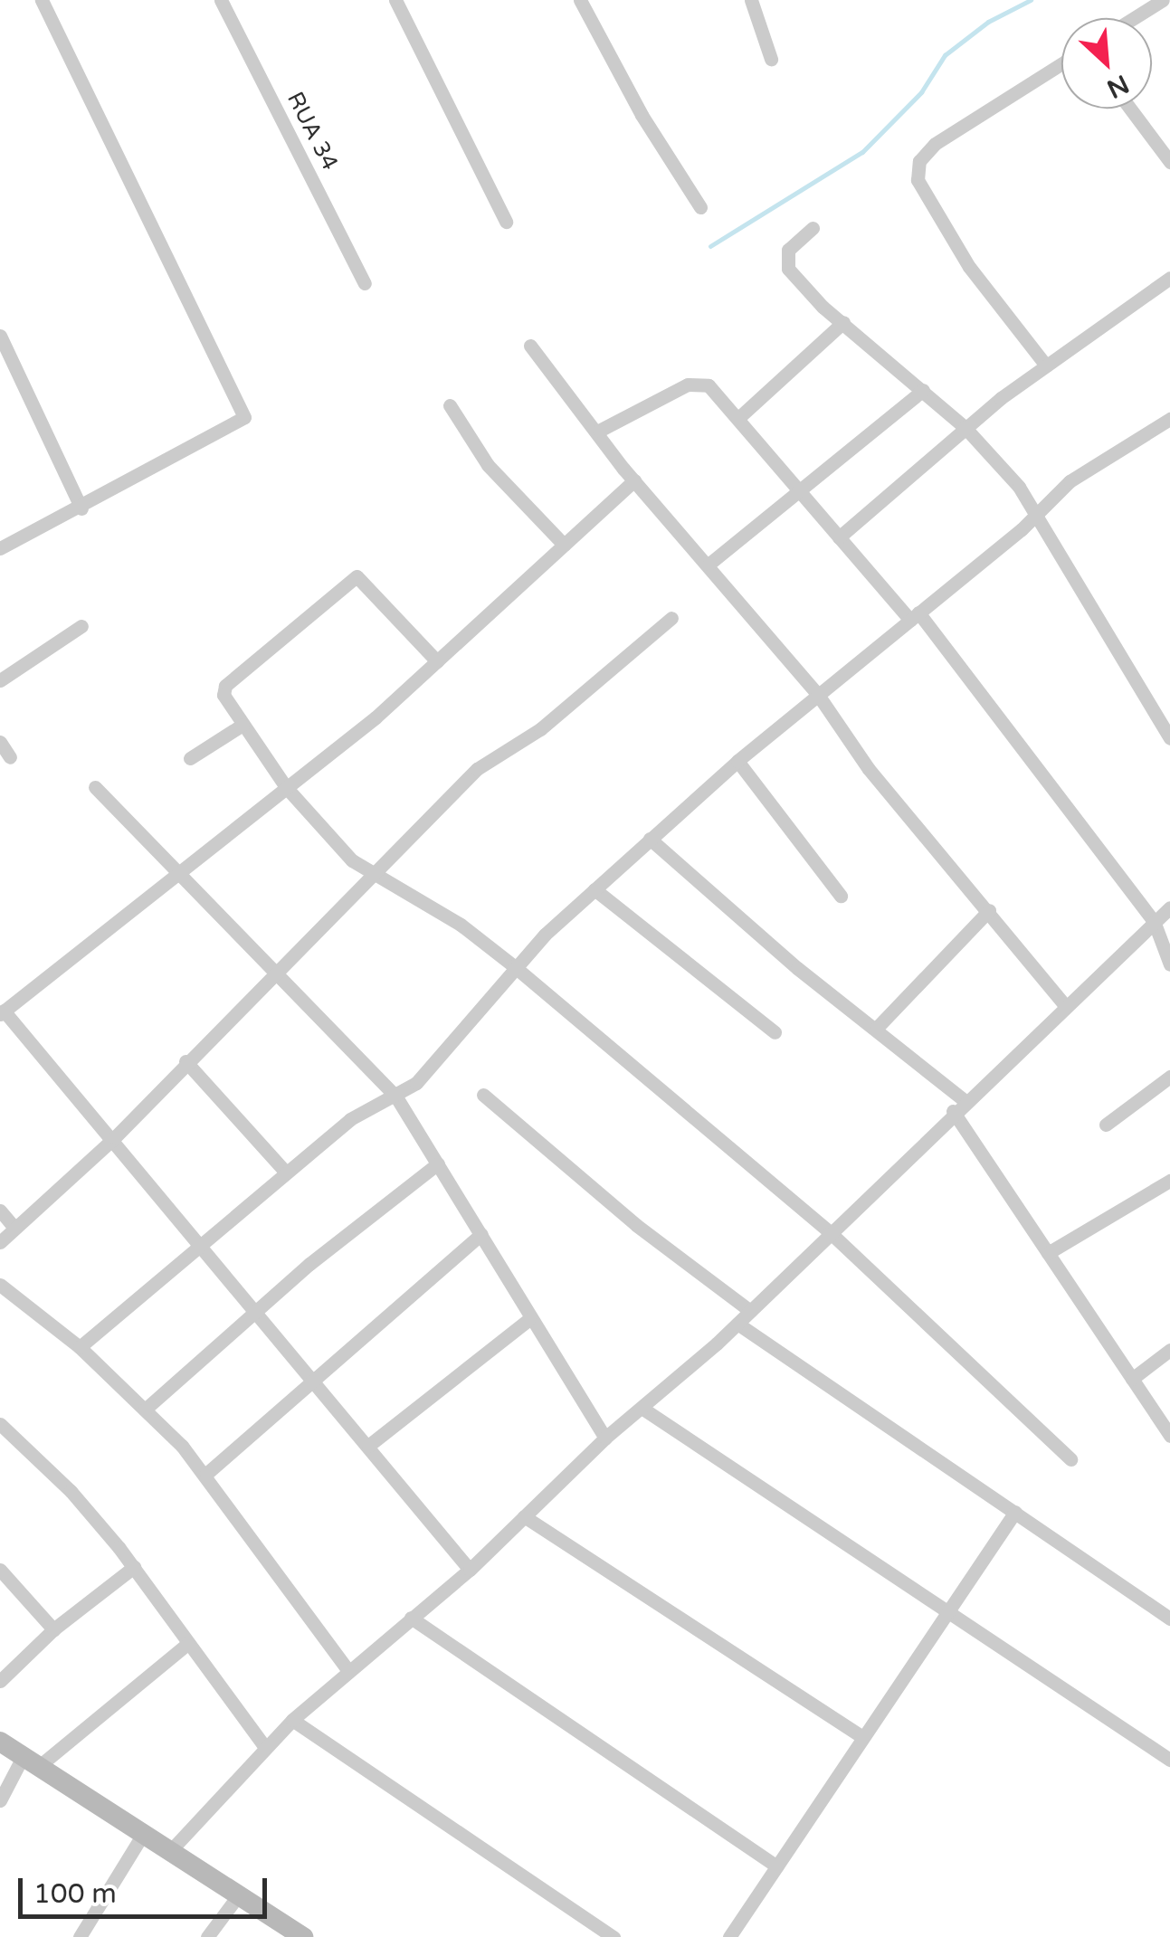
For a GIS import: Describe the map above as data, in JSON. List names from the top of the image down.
{
  "streets": {
    "street": ["RUA 34"]
  },
  "scale_bar": "100 m",
  "north": "bottom right"
}
